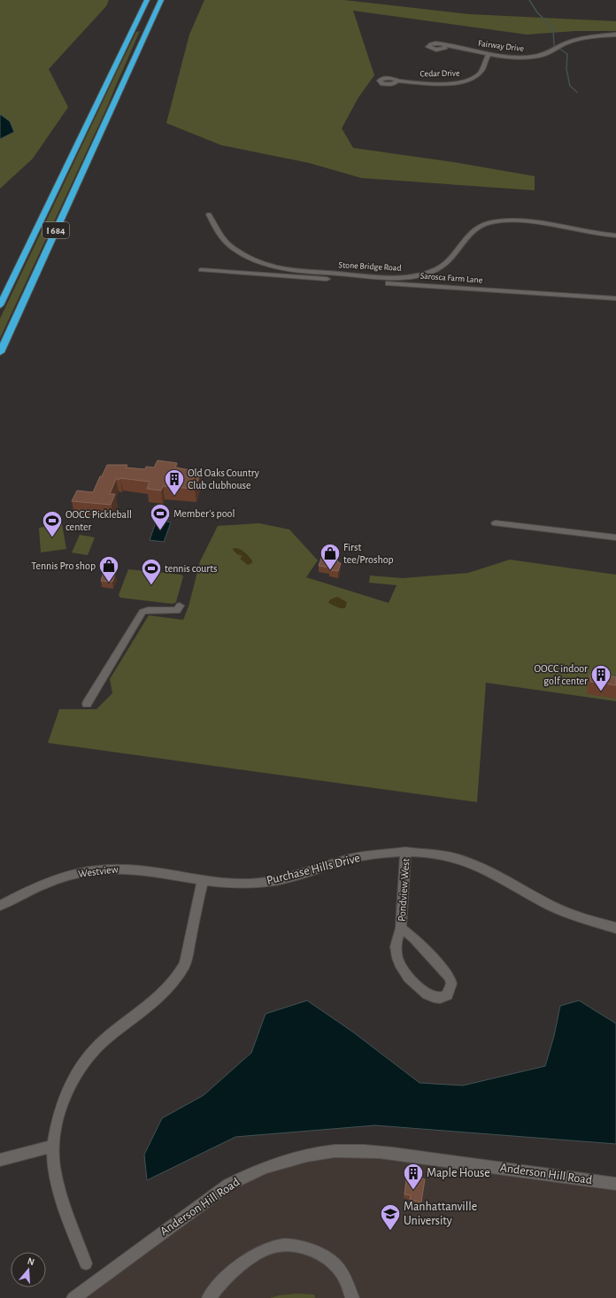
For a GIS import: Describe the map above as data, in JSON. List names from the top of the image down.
{
  "streets": {
    "highway": ["I 684"],
    "street": [
      "Fairway Drive",
      "Cedar Drive",
      "Stone Bridge Road",
      "Sarosca Farm Lane",
      "Purchase Hills Drive",
      "Westview",
      "Pondview West",
      "Anderson Hill Road"
    ]
  },
  "crossings": [
    ["Fairway Drive", "Cedar Drive"],
    ["Purchase Hills Drive", "Westview"],
    ["Purchase Hills Drive", "Pondview West"]
  ],
  "places": {
    "building": ["Old Oaks Country Club clubhouse", "OOCC indoor golf center", "Maple House"],
    "sports": ["Member's pool", "OOCC Pickleball center", "tennis courts"],
    "shop": ["First tee/Proshop", "Tennis Pro shop"],
    "school or university": ["Manhattanville University"]
  },
  "north": "top"
}
